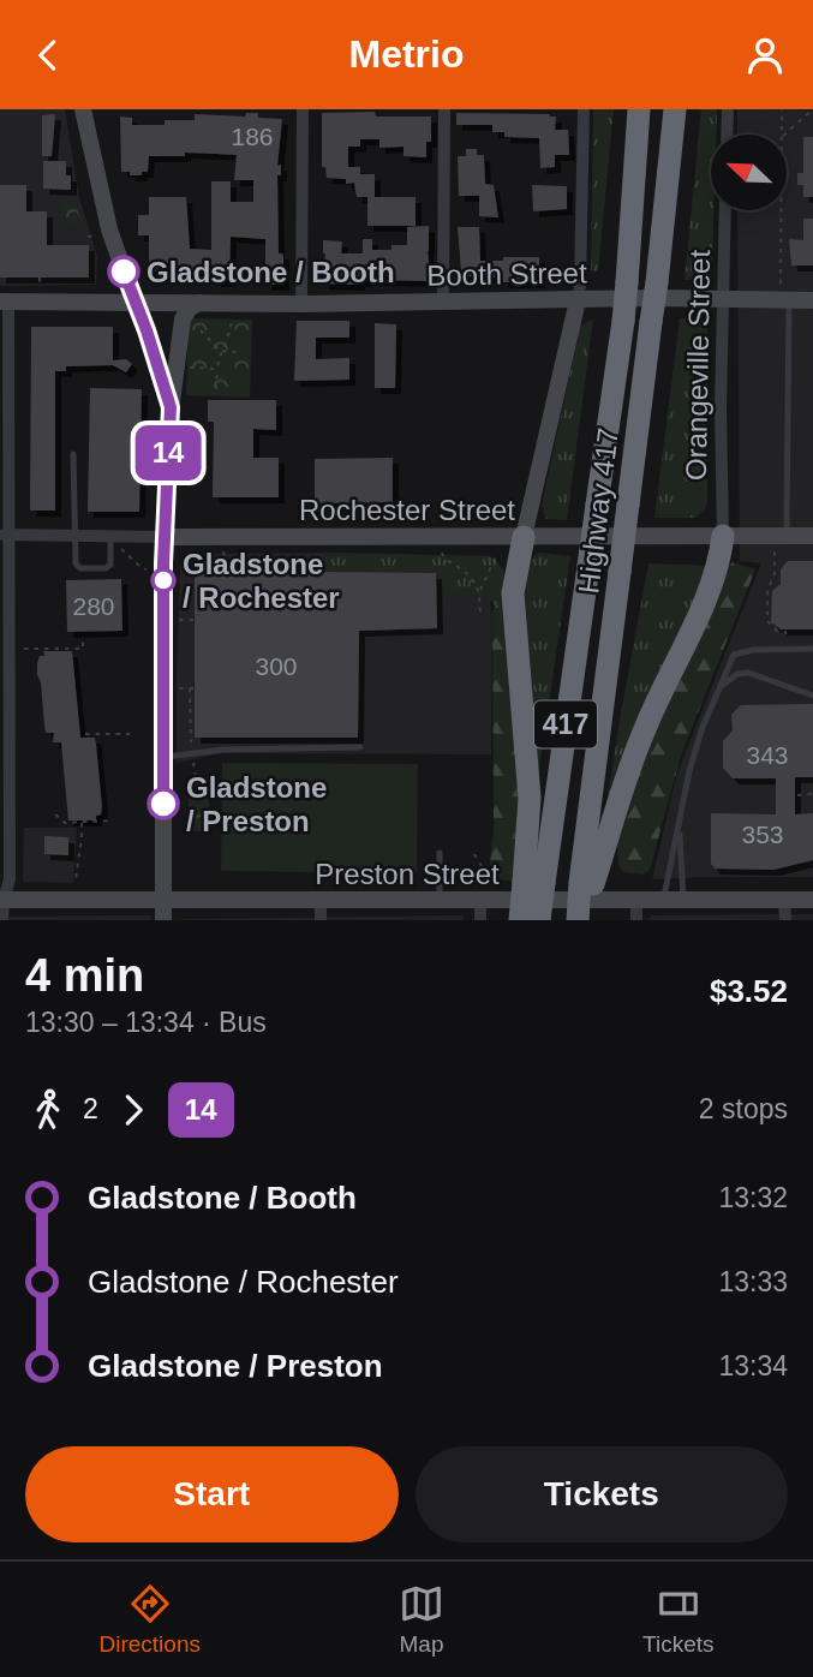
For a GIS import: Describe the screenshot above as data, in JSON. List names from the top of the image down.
{
  "streets": {
    "highway": ["Highway 417", "417"],
    "main road": ["Booth Street", "Rochester Street", "Preston Street"],
    "street": ["Orangeville Street"]
  },
  "crossings": [
    ["Booth Street", "Orangeville Street"],
    ["Orangeville Street", "Rochester Street"]
  ],
  "places": ["Gladstone / Booth", "Gladstone / Rochester", "Gladstone / Preston"],
  "lines": ["bus line 14"],
  "house_numbers": [
    "186",
    "280",
    "300",
    "343",
    "353"
  ],
  "north": "top left",
  "page": {
    "header": "Metrio",
    "on_map": "14",
    "heading": ["4 min", "13:30 – 13:34 · Bus", "$3.52"],
    "legs": ["2", "14", "2 stops"],
    "list": [
      {
        "name": "Gladstone / Booth",
        "value": "13:32"
      },
      {
        "name": "Gladstone / Rochester",
        "value": "13:33"
      },
      {
        "name": "Gladstone / Preston",
        "value": "13:34"
      }
    ],
    "buttons": ["Start", "Tickets"],
    "tabs": ["Directions", "Map", "Tickets"]
  }
}
